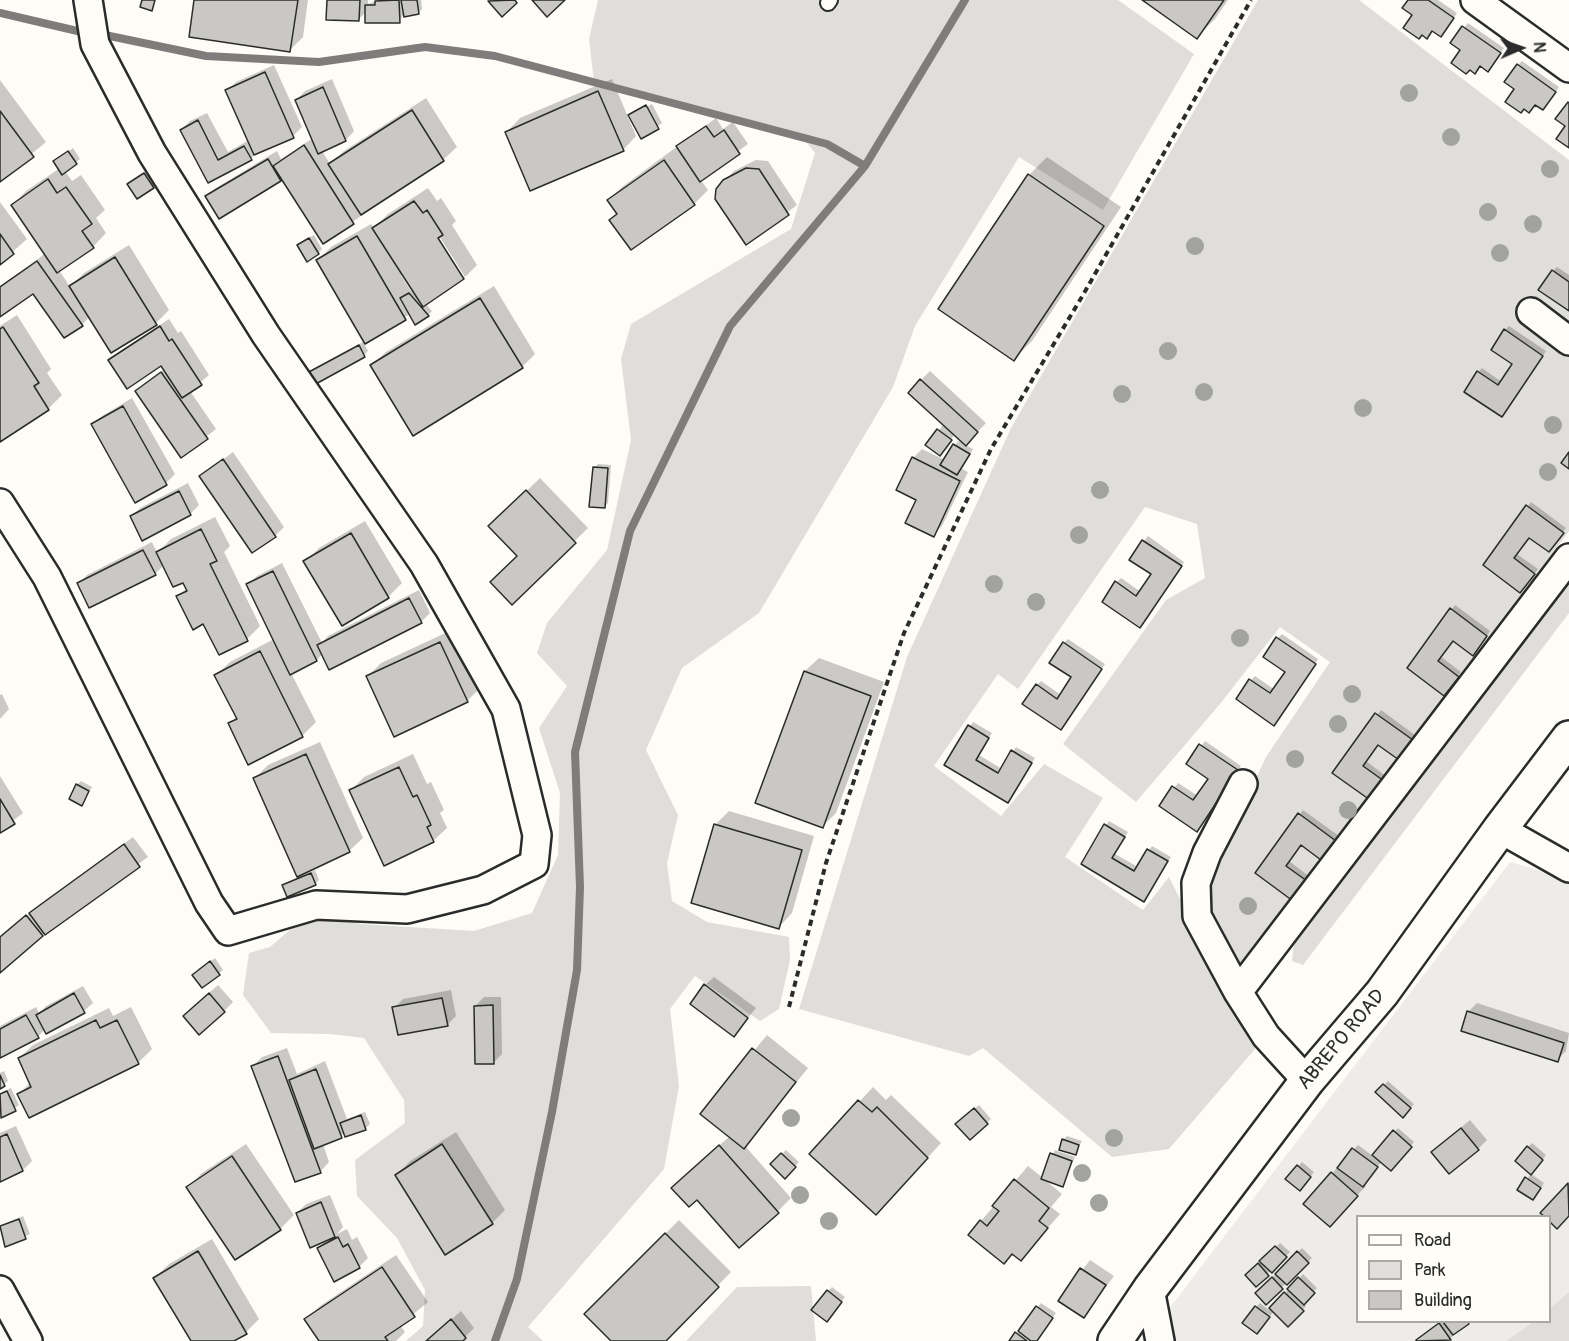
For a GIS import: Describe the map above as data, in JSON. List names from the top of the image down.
{
  "streets": {
    "main road": ["ABREPO ROAD"]
  },
  "legend": ["Road", "Park", "Building"],
  "north": "right"
}
